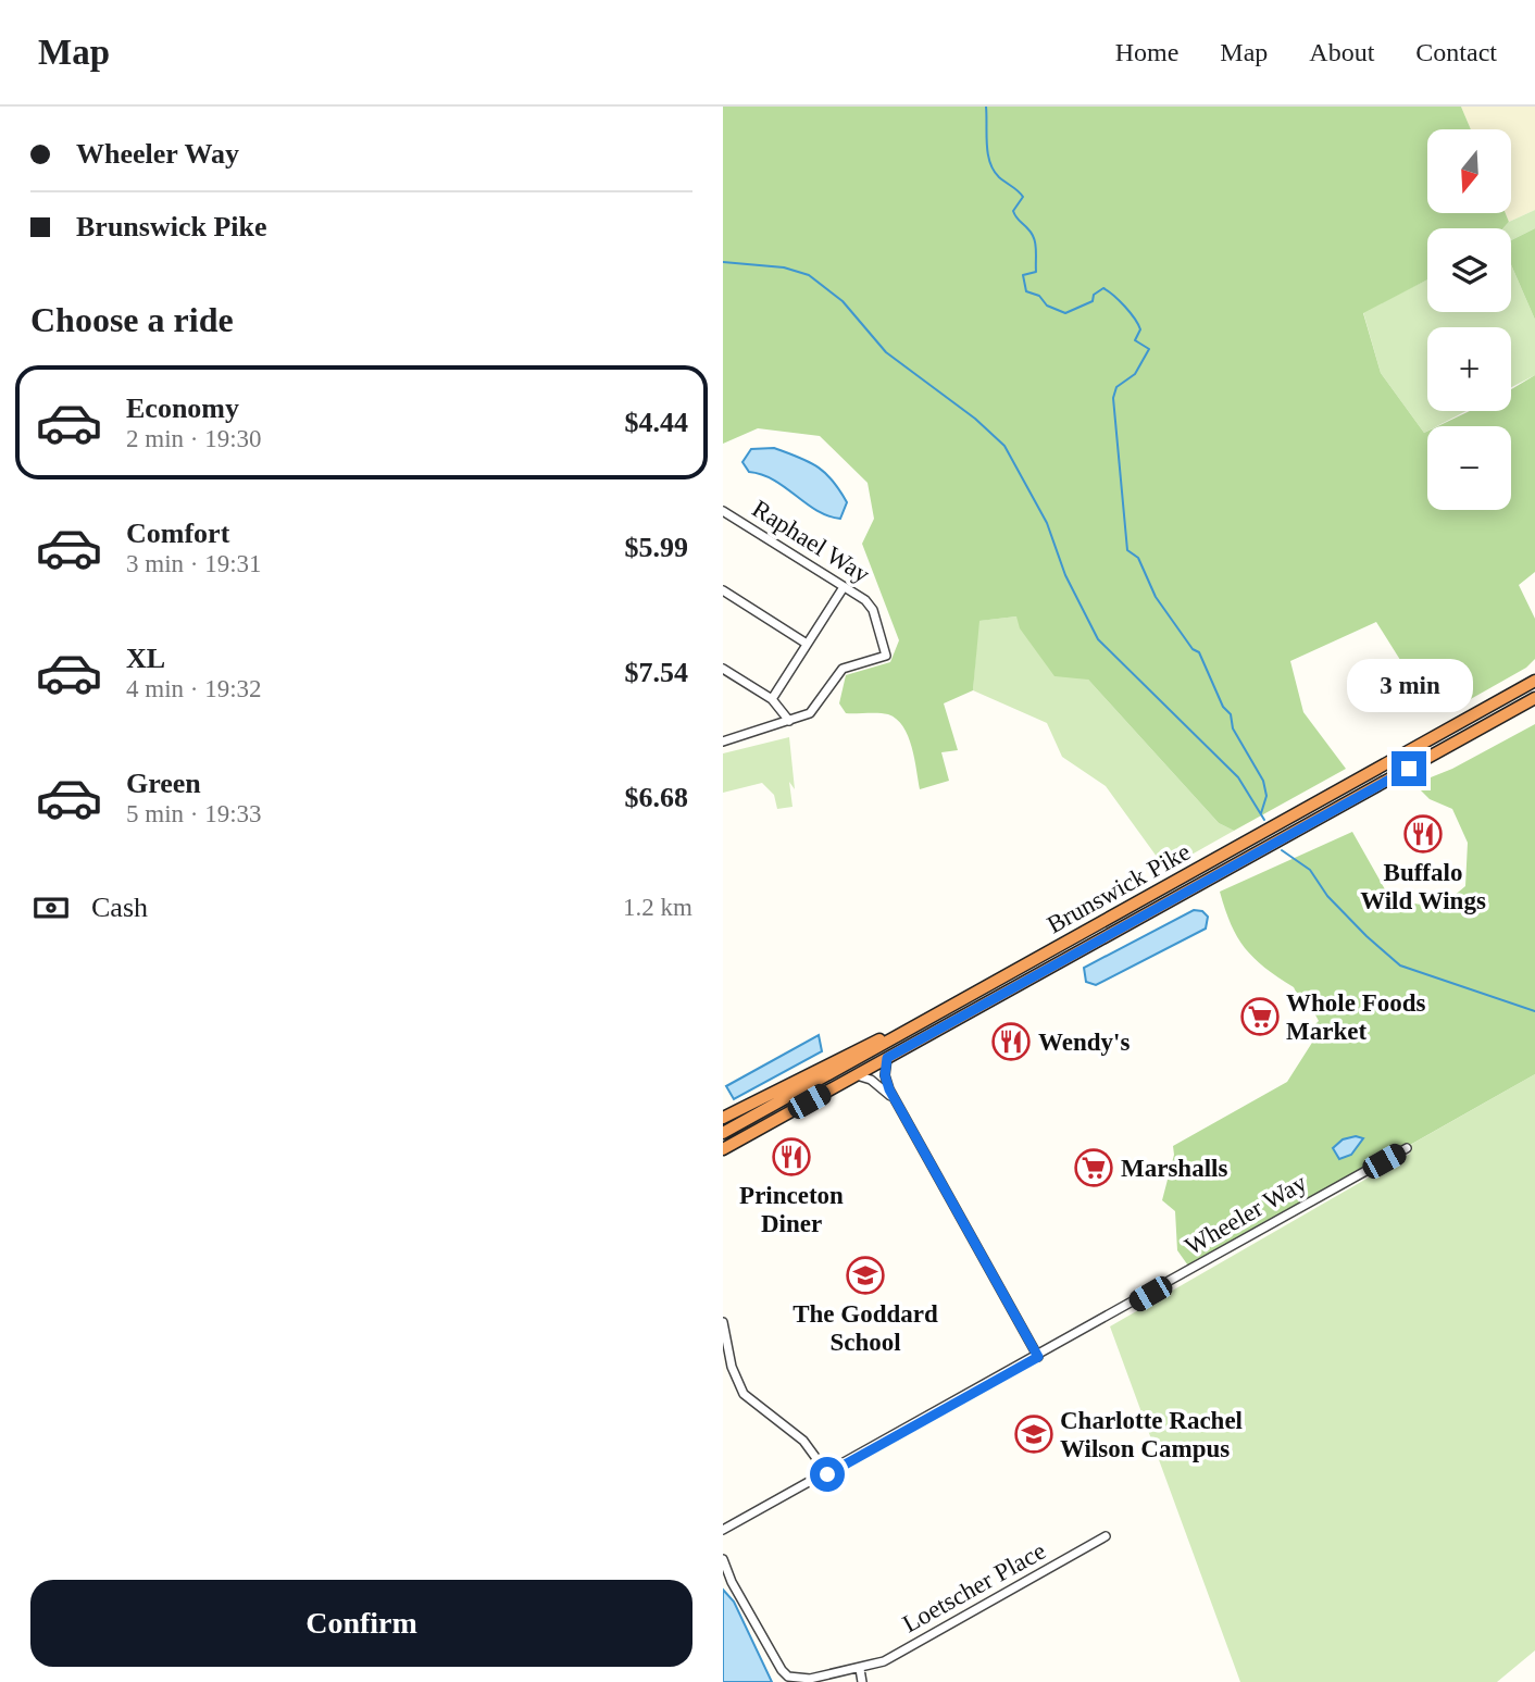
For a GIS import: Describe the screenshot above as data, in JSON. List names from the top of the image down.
{
  "streets": {
    "highway": ["Brunswick Pike"],
    "street": ["Raphael Way", "Wheeler Way", "Loetscher Place"]
  },
  "places": {
    "restaurant": ["Buffalo Wild Wings", "Wendy's", "Princeton Diner"],
    "supermarket": ["Whole Foods Market", "Marshalls"],
    "school or university": ["The Goddard School", "Charlotte Rachel Wilson Campus"]
  },
  "north": "bottom",
  "page": {
    "header": "Map",
    "nav": [
      "Home",
      "Map",
      "About",
      "Contact"
    ],
    "banner": ["Wheeler Way", "Brunswick Pike"],
    "map_buttons": ["+", "−"],
    "heading": "Choose a ride",
    "list": [
      {
        "name": "Economy",
        "note": "2 min · 19:30",
        "value": "$4.44"
      },
      {
        "name": "Comfort",
        "note": "3 min · 19:31",
        "value": "$5.99"
      },
      {
        "name": "XL",
        "note": "4 min · 19:32",
        "value": "$7.54"
      },
      {
        "name": "Green",
        "note": "5 min · 19:33",
        "value": "$6.68"
      }
    ],
    "bubble": "3 min",
    "pay": ["Cash", "1.2 km"],
    "buttons": "Confirm"
  }
}
